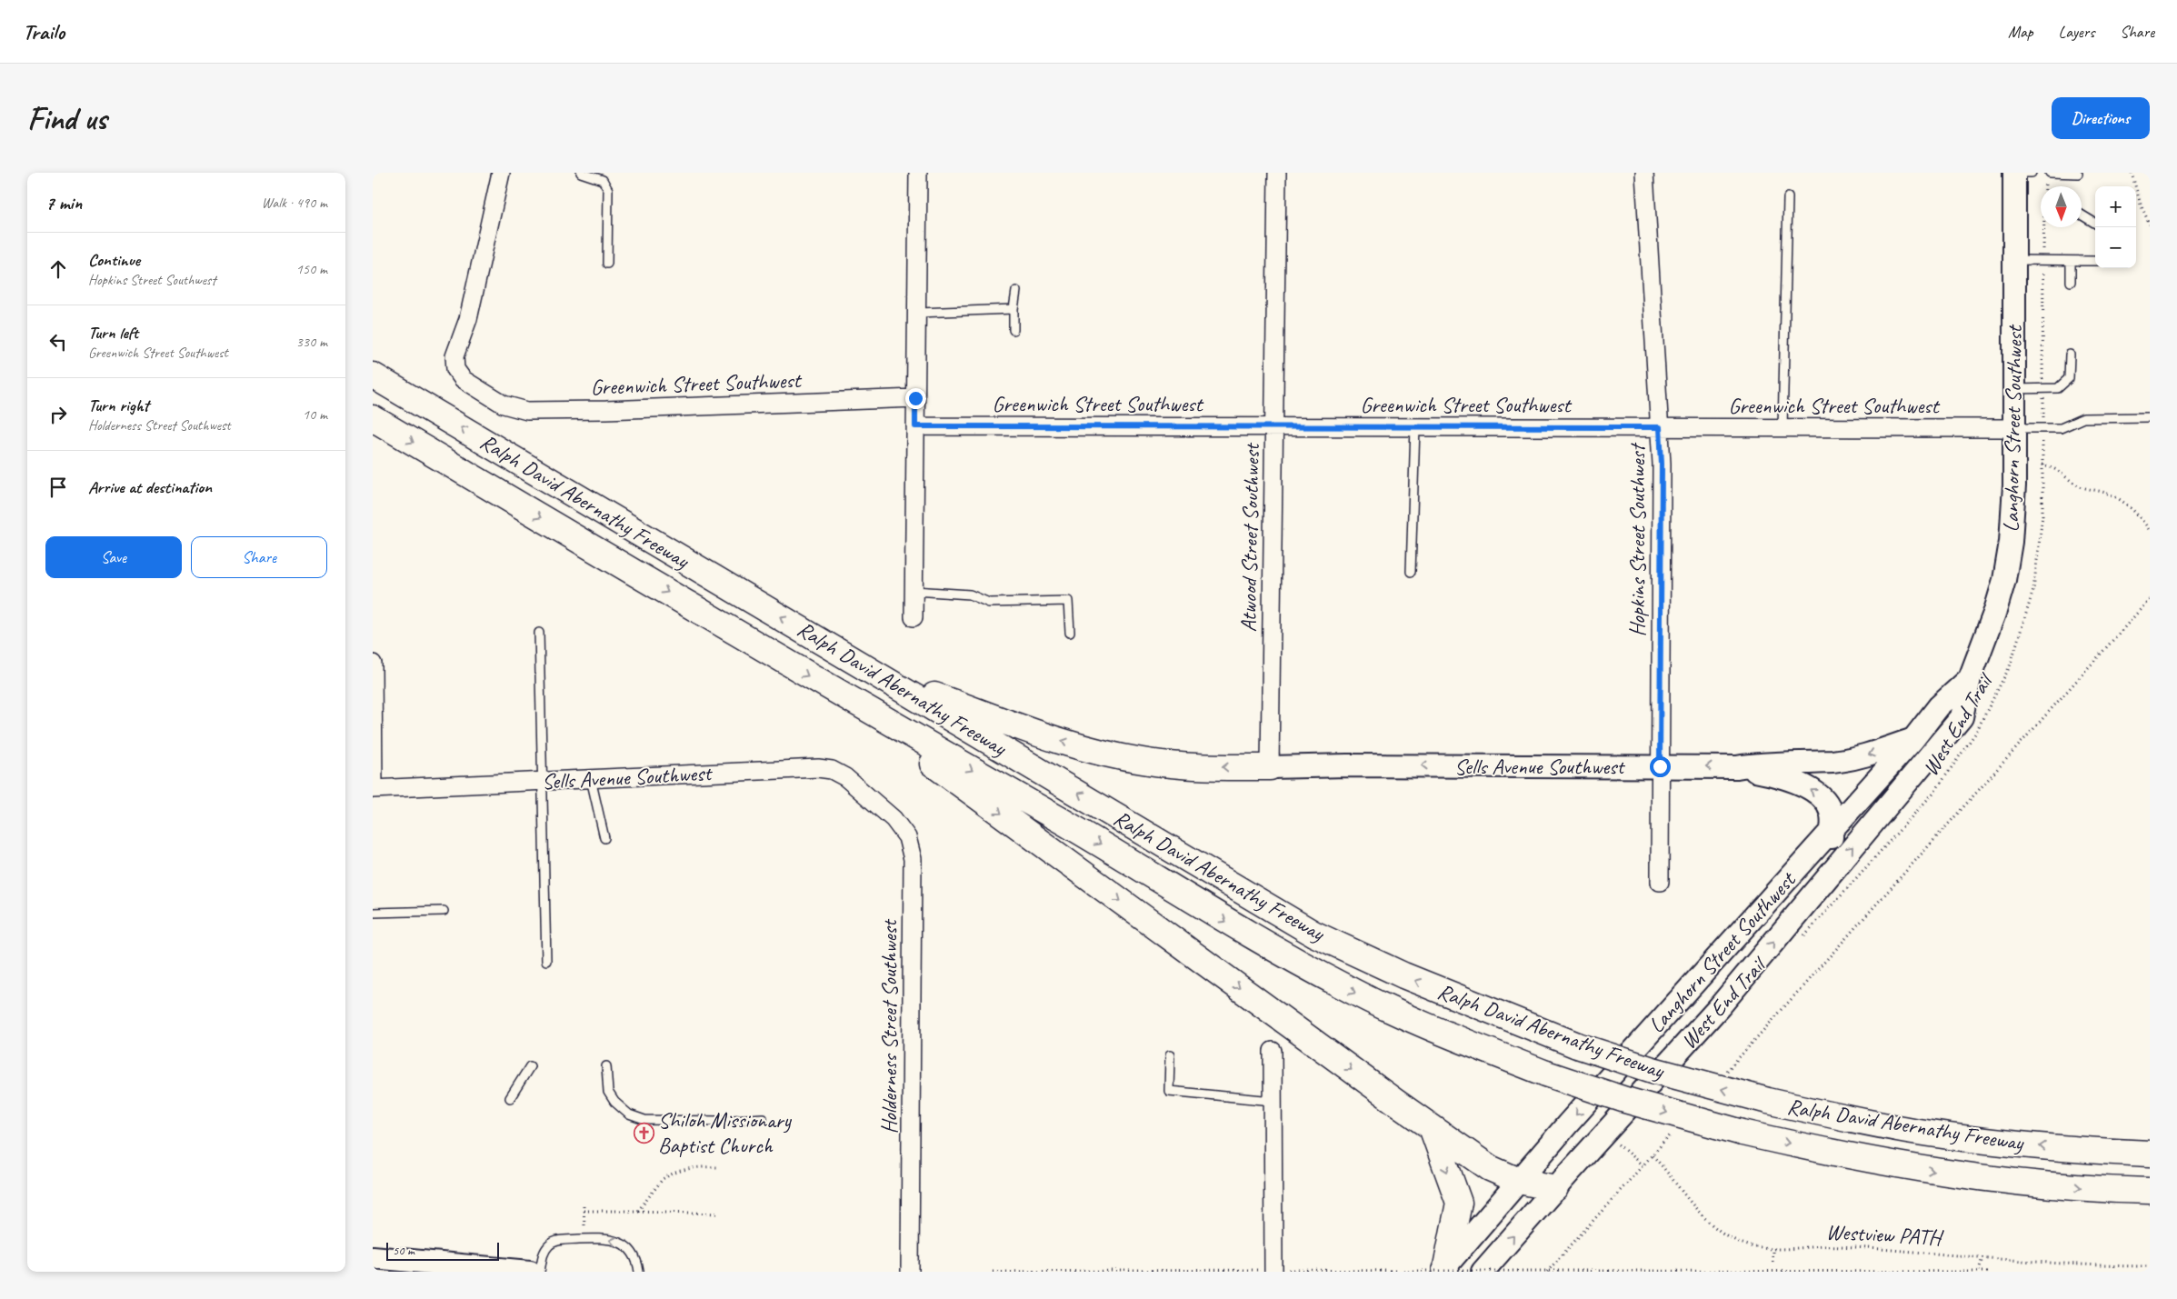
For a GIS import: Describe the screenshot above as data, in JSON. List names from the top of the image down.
{
  "streets": {
    "highway": ["Ralph David Abernathy Freeway"],
    "street": [
      "Greenwich Street Southwest",
      "Langhorn Street Southwest",
      "Atwood Street Southwest",
      "Hopkins Street Southwest",
      "Sells Avenue Southwest",
      "Holderness Street Southwest"
    ],
    "path": ["West End Trail", "Westview PATH"]
  },
  "crossings": [
    ["Greenwich Street Southwest", "Langhorn Street Southwest"],
    ["Greenwich Street Southwest", "Atwood Street Southwest"],
    ["Greenwich Street Southwest", "Hopkins Street Southwest"],
    ["Langhorn Street Southwest", "Sells Avenue Southwest"],
    ["Atwood Street Southwest", "Sells Avenue Southwest"],
    ["Hopkins Street Southwest", "Sells Avenue Southwest"],
    ["Sells Avenue Southwest", "Holderness Street Southwest"]
  ],
  "one_way": ["Sells Avenue Southwest"],
  "places": {
    "church": ["Shiloh Missionary Baptist Church"]
  },
  "scale_bar": "50 m",
  "north": "bottom",
  "page": {
    "header": "Trailo",
    "nav": ["Map", "Layers", "Share"],
    "buttons": [
      "Directions",
      ["Save", "Share"]
    ],
    "title": "Find us",
    "heading": ["7 min", "Walk · 490 m"],
    "map_buttons": ["+", "−"],
    "list": [
      ["Continue", "Hopkins Street Southwest", "150 m"],
      ["Turn left", "Greenwich Street Southwest", "330 m"],
      ["Turn right", "Holderness Street Southwest", "10 m"],
      "Arrive at destination"
    ],
    "scale": "50 m"
  }
}
